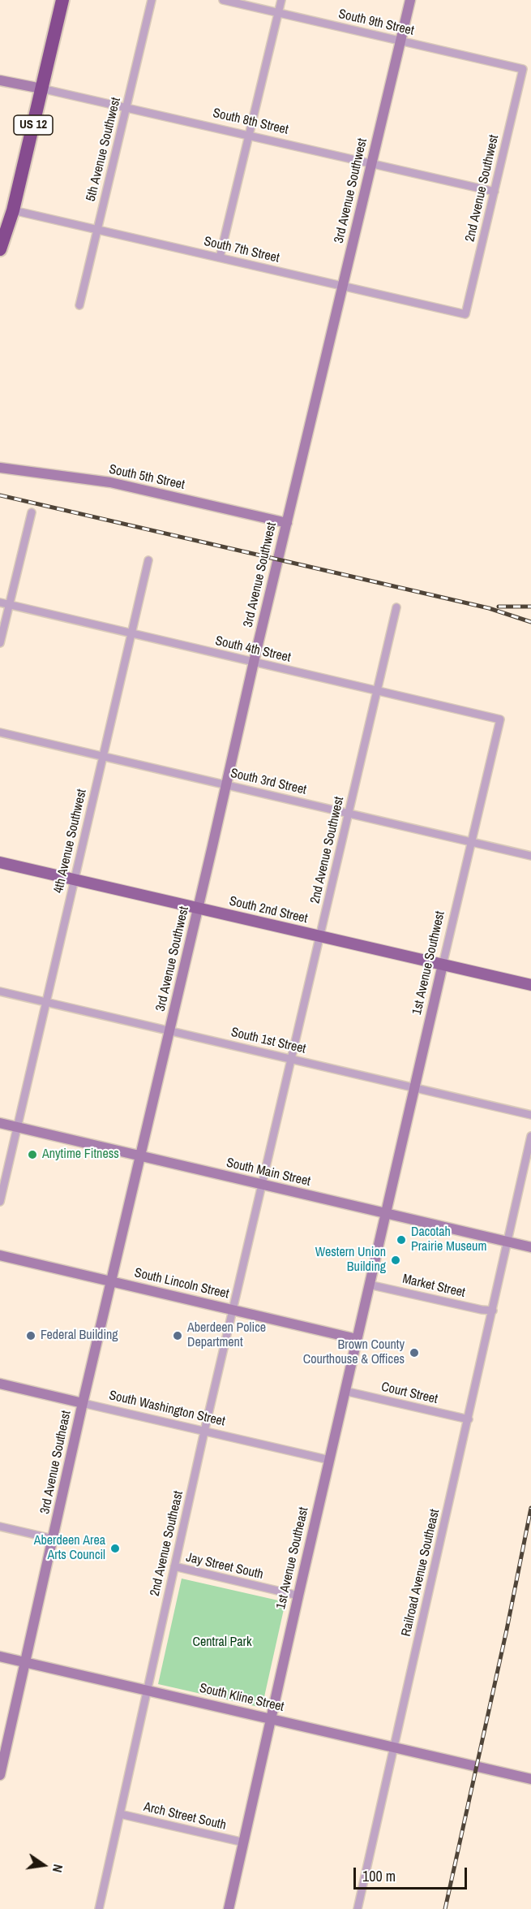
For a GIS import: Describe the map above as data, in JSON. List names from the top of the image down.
{
  "streets": {
    "highway": ["US 12"],
    "main road": ["South 2nd Street"],
    "street": [
      "South 9th Street",
      "South 8th Street",
      "5th Avenue Southwest",
      "2nd Avenue Southwest",
      "3rd Avenue Southwest",
      "South 7th Street",
      "South 5th Street",
      "South 4th Street",
      "South 3rd Street",
      "4th Avenue Southwest",
      "1st Avenue Southwest",
      "South 1st Street",
      "South Main Street",
      "South Lincoln Street",
      "Market Street",
      "Court Street",
      "South Washington Street",
      "3rd Avenue Southeast",
      "2nd Avenue Southeast",
      "1st Avenue Southeast",
      "Jay Street South",
      "Railroad Avenue Southeast",
      "South Kline Street",
      "Arch Street South"
    ]
  },
  "crossings": [
    ["South 9th Street", "2nd Avenue Southwest"],
    ["South 9th Street", "3rd Avenue Southwest"],
    ["South 8th Street", "US 12"],
    ["South 8th Street", "5th Avenue Southwest"],
    ["South 8th Street", "2nd Avenue Southwest"],
    ["South 8th Street", "3rd Avenue Southwest"],
    ["US 12", "South 7th Street"],
    ["5th Avenue Southwest", "South 7th Street"],
    ["2nd Avenue Southwest", "South 7th Street"],
    ["2nd Avenue Southwest", "South 4th Street"],
    ["2nd Avenue Southwest", "South 3rd Street"],
    ["2nd Avenue Southwest", "South 2nd Street"],
    ["2nd Avenue Southwest", "South 1st Street"],
    ["2nd Avenue Southwest", "South Main Street"],
    ["2nd Avenue Southwest", "2nd Avenue Southeast"],
    ["3rd Avenue Southwest", "South 7th Street"],
    ["3rd Avenue Southwest", "South 5th Street"],
    ["3rd Avenue Southwest", "South 4th Street"],
    ["3rd Avenue Southwest", "South 3rd Street"],
    ["3rd Avenue Southwest", "South 2nd Street"],
    ["3rd Avenue Southwest", "South 1st Street"],
    ["3rd Avenue Southwest", "South Main Street"],
    ["3rd Avenue Southwest", "3rd Avenue Southeast"],
    ["South 4th Street", "4th Avenue Southwest"],
    ["South 4th Street", "1st Avenue Southwest"],
    ["South 3rd Street", "4th Avenue Southwest"],
    ["South 3rd Street", "1st Avenue Southwest"],
    ["4th Avenue Southwest", "South 2nd Street"],
    ["4th Avenue Southwest", "South 1st Street"],
    ["4th Avenue Southwest", "South Main Street"],
    ["South 2nd Street", "1st Avenue Southwest"],
    ["1st Avenue Southwest", "South 1st Street"],
    ["1st Avenue Southwest", "South Main Street"],
    ["1st Avenue Southwest", "1st Avenue Southeast"],
    ["South Main Street", "3rd Avenue Southeast"],
    ["South Main Street", "2nd Avenue Southeast"],
    ["South Main Street", "1st Avenue Southeast"],
    ["South Main Street", "Railroad Avenue Southeast"],
    ["South Lincoln Street", "3rd Avenue Southeast"],
    ["South Lincoln Street", "2nd Avenue Southeast"],
    ["South Lincoln Street", "1st Avenue Southeast"],
    ["Market Street", "1st Avenue Southeast"],
    ["Market Street", "Railroad Avenue Southeast"],
    ["Court Street", "1st Avenue Southeast"],
    ["Court Street", "Railroad Avenue Southeast"],
    ["South Washington Street", "3rd Avenue Southeast"],
    ["South Washington Street", "2nd Avenue Southeast"],
    ["South Washington Street", "1st Avenue Southeast"],
    ["3rd Avenue Southeast", "South Kline Street"],
    ["2nd Avenue Southeast", "Jay Street South"],
    ["2nd Avenue Southeast", "South Kline Street"],
    ["2nd Avenue Southeast", "Arch Street South"],
    ["1st Avenue Southeast", "Jay Street South"],
    ["1st Avenue Southeast", "South Kline Street"],
    ["1st Avenue Southeast", "Arch Street South"],
    ["Railroad Avenue Southeast", "South Kline Street"]
  ],
  "parks": ["Central Park"],
  "places": [
    "Anytime Fitness",
    "Dacotah Prairie Museum",
    "Western Union Building",
    "Federal Building",
    "Aberdeen Police Department",
    "Brown County Courthouse & Offices",
    "Aberdeen Area Arts Council"
  ],
  "scale_bar": "100 m",
  "north": "right"
}
